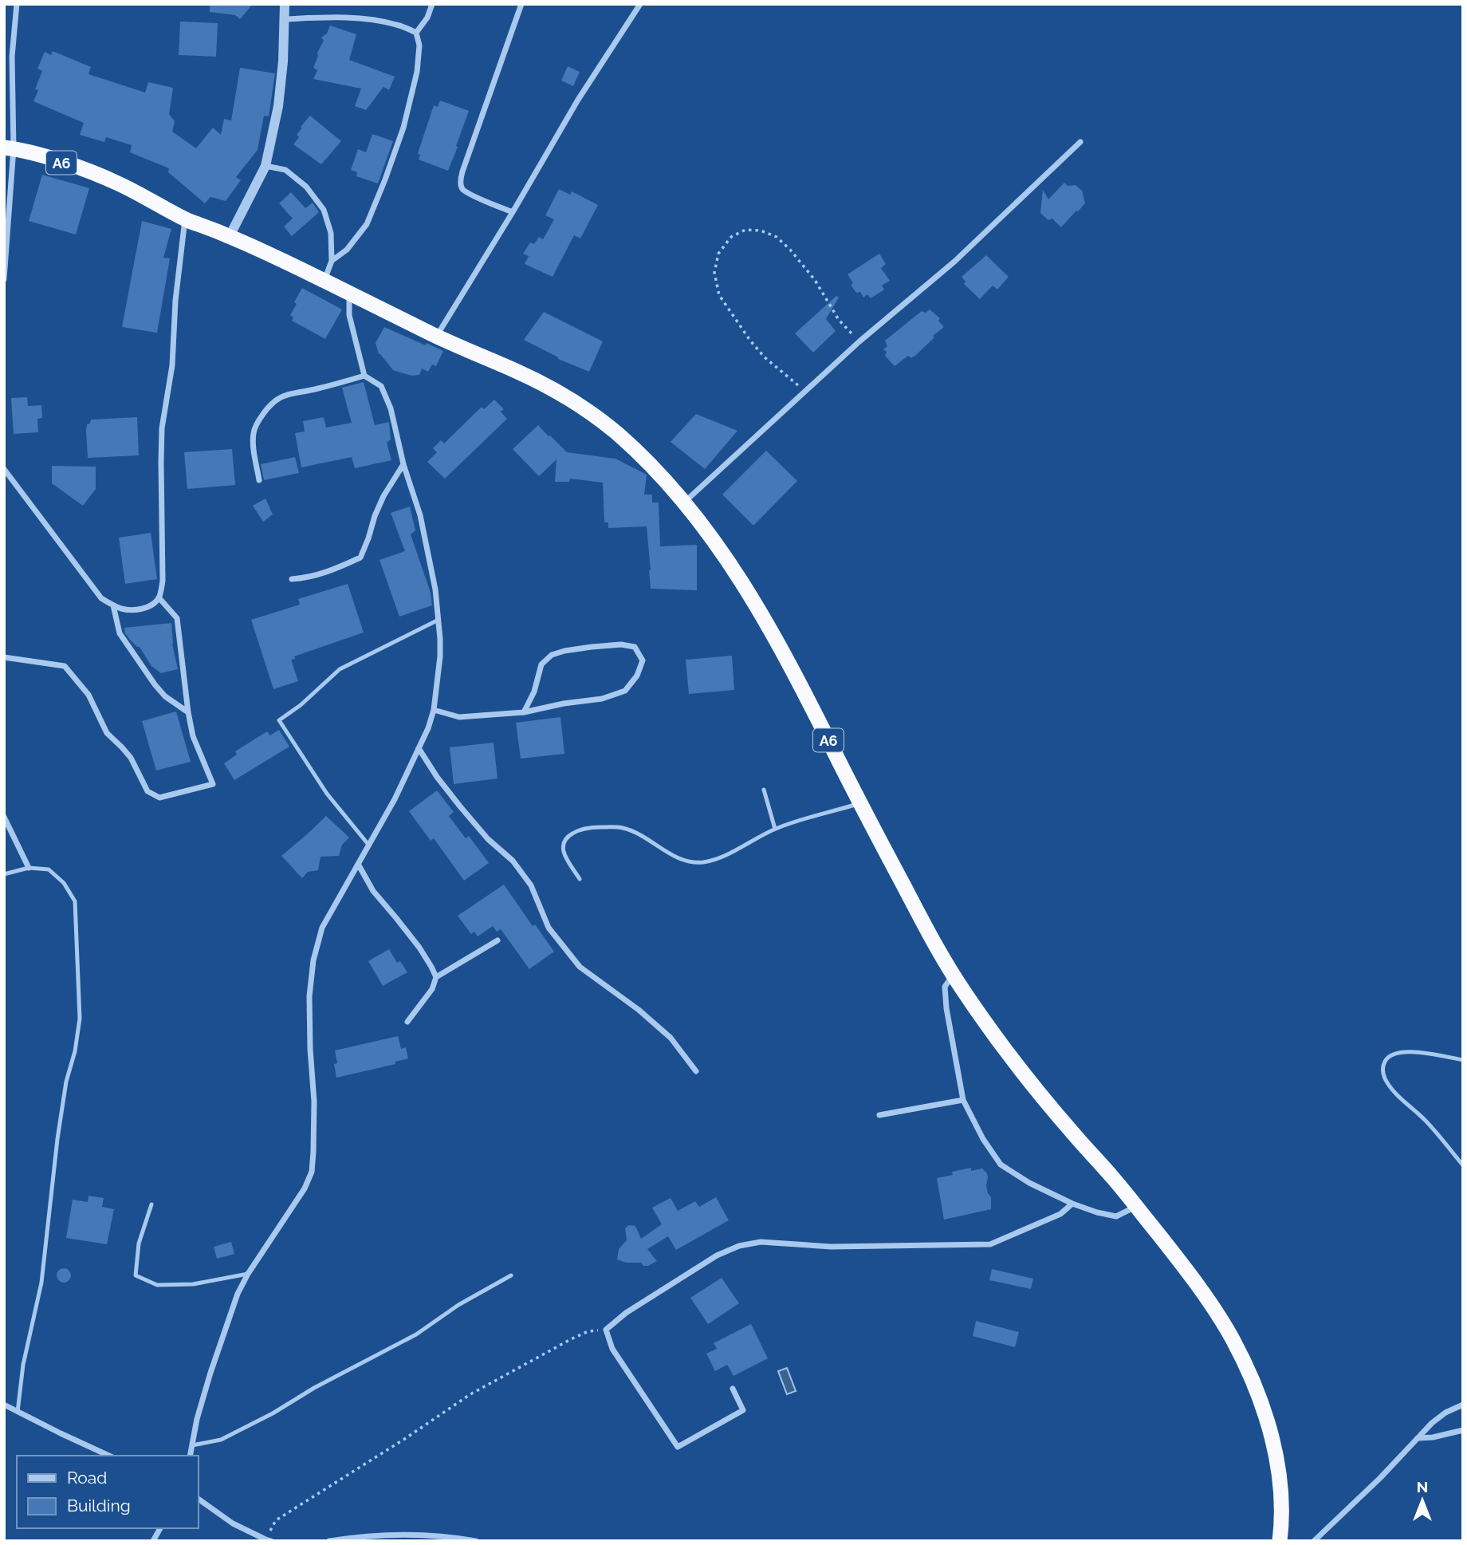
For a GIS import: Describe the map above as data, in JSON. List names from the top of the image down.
{
  "streets": {
    "highway": ["A6"]
  },
  "legend": ["Road", "Building"],
  "north": "top"
}
